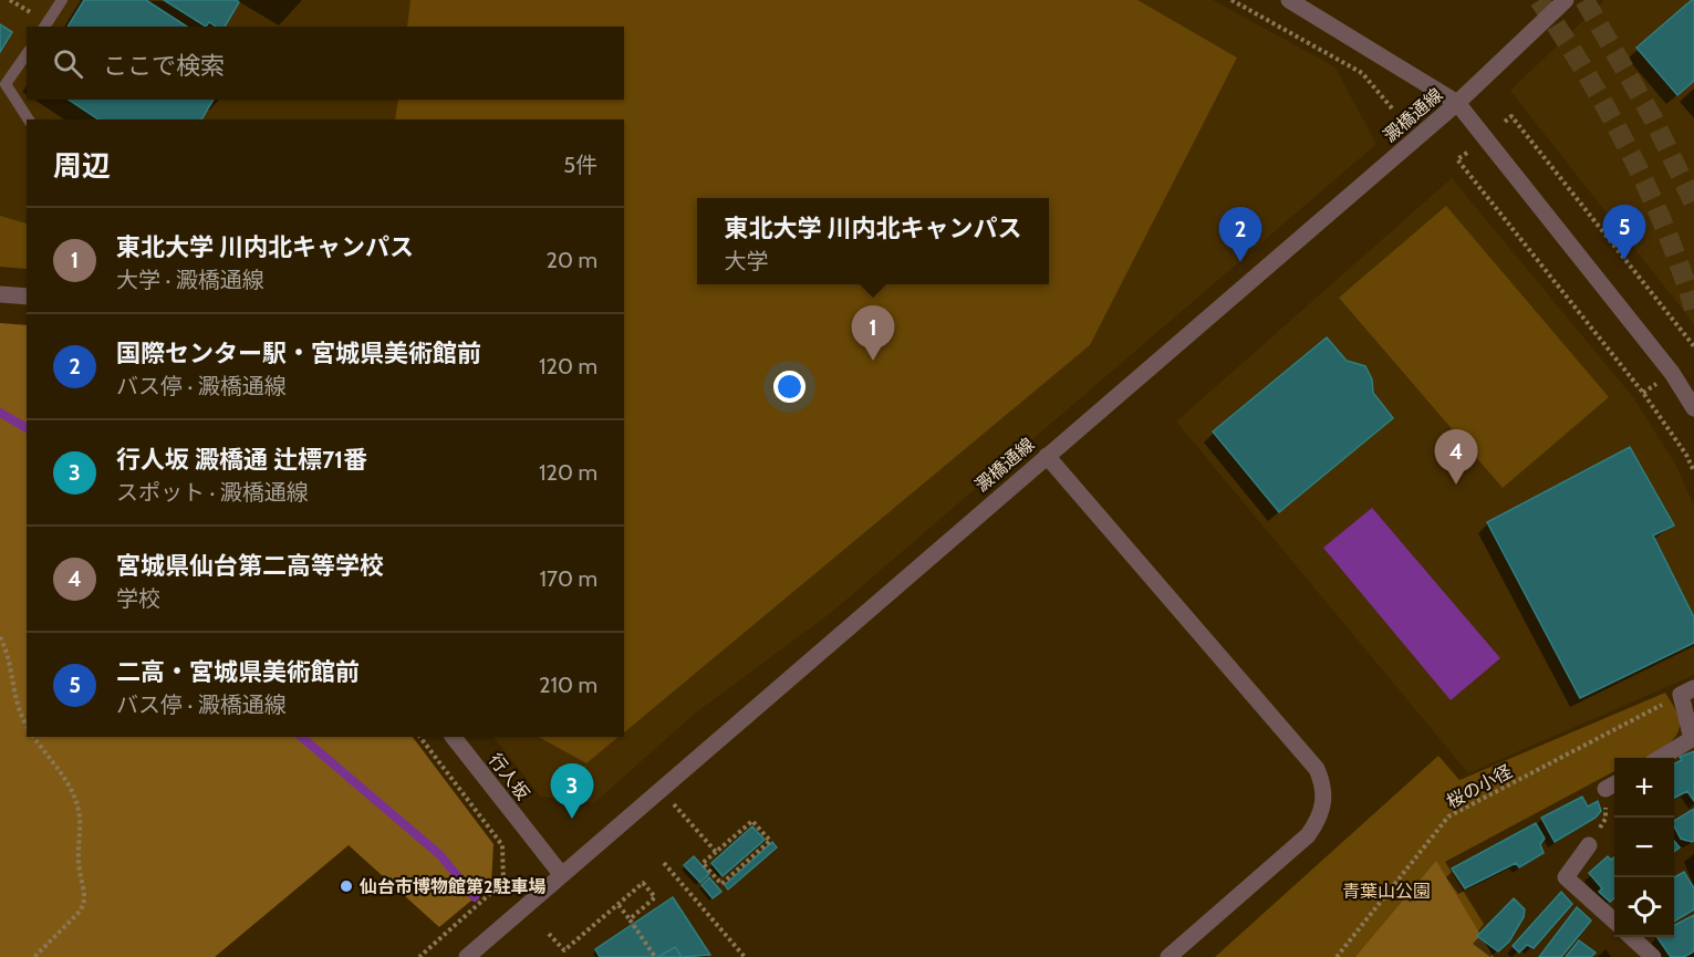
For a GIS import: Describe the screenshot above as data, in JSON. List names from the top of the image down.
{
  "streets": {
    "street": ["澱橋通線", "行人坂"],
    "path": ["桜の小径"]
  },
  "crossings": [
    ["澱橋通線", "行人坂"]
  ],
  "parks": ["青葉山公園"],
  "places": ["仙台市博物館第2駐車場"],
  "page": {
    "search": "ここで検索",
    "heading": ["周辺", "5件"],
    "popup": ["東北大学 川内北キャンパス", "大学"],
    "pins": [
      "5",
      "2",
      "1",
      "4",
      "3"
    ],
    "list": [
      {
        "mark": "1",
        "name": "東北大学 川内北キャンパス",
        "note": "大学 · 澱橋通線",
        "value": "20 m"
      },
      {
        "mark": "2",
        "name": "国際センター駅・宮城県美術館前",
        "note": "バス停 · 澱橋通線",
        "value": "120 m"
      },
      {
        "mark": "3",
        "name": "行人坂 澱橋通 辻標71番",
        "note": "スポット · 澱橋通線",
        "value": "120 m"
      },
      {
        "mark": "4",
        "name": "宮城県仙台第二高等学校",
        "note": "学校",
        "value": "170 m"
      },
      {
        "mark": "5",
        "name": "二高・宮城県美術館前",
        "note": "バス停 · 澱橋通線",
        "value": "210 m"
      }
    ],
    "map_buttons": ["+", "−"]
  }
}
